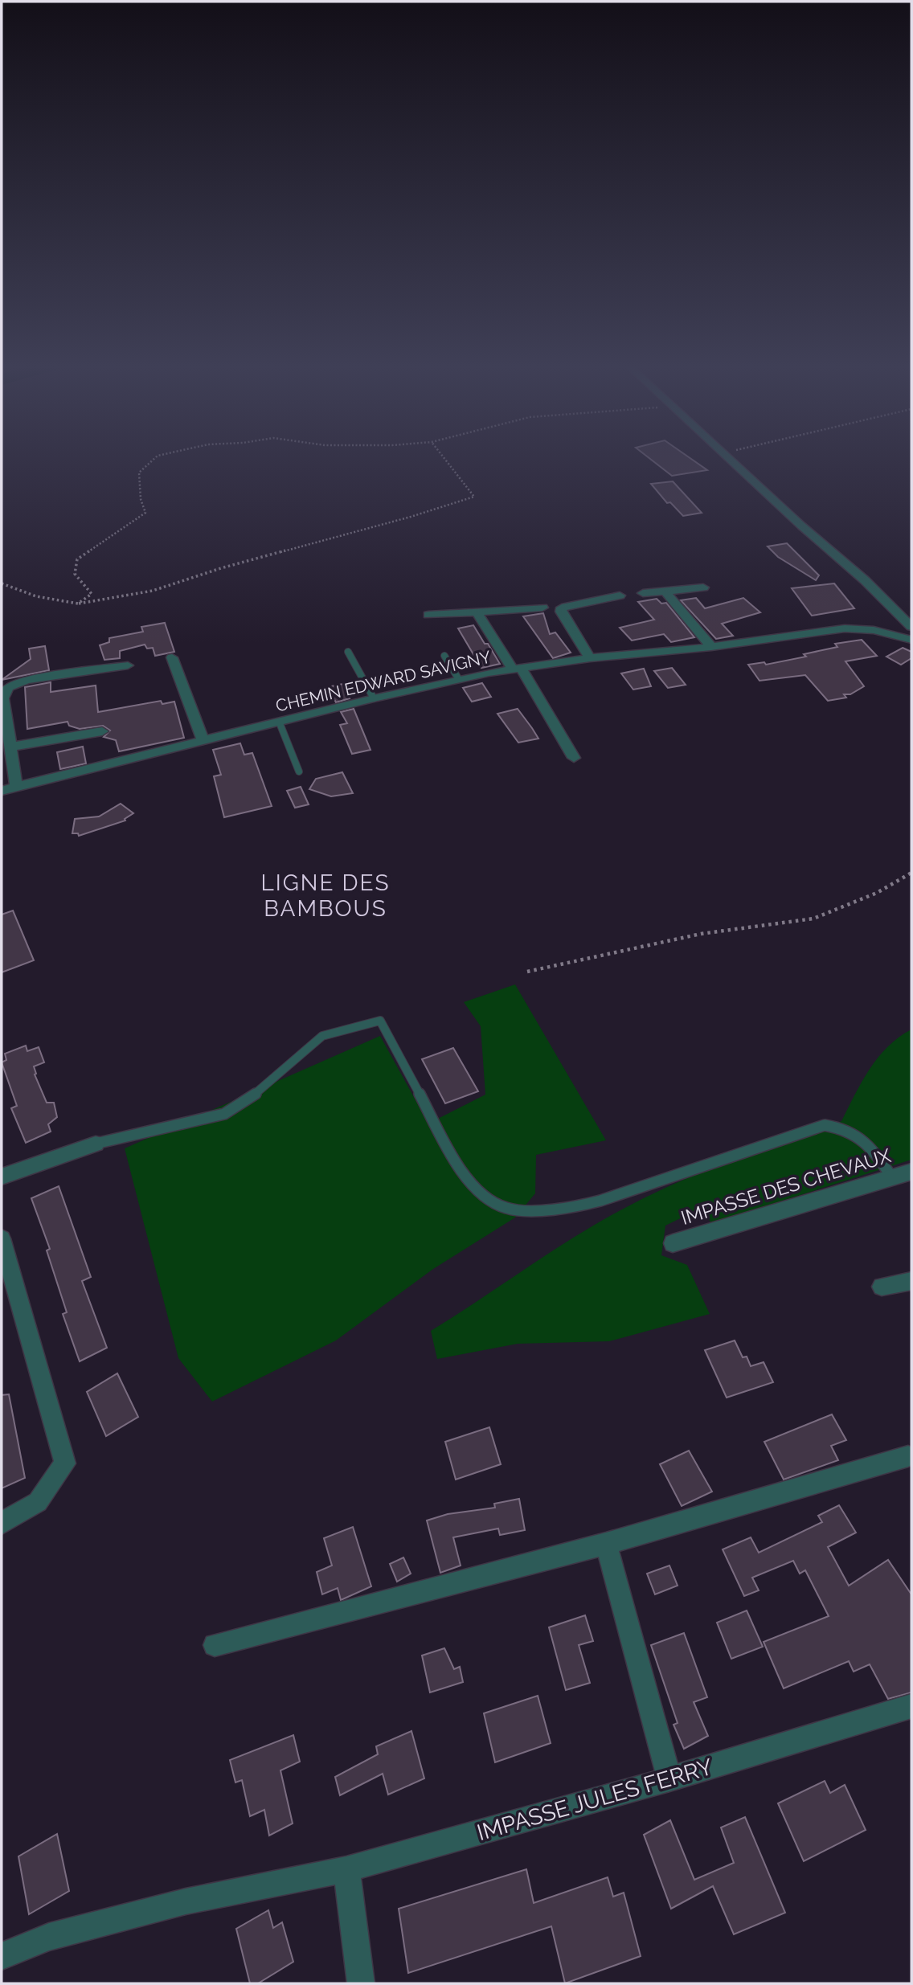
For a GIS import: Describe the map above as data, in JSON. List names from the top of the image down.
{
  "streets": {
    "street": ["CHEMIN EDWARD SAVIGNY", "IMPASSE DES CHEVAUX", "IMPASSE JULES FERRY"]
  },
  "districts": ["LIGNE DES BAMBOUS"]
}
